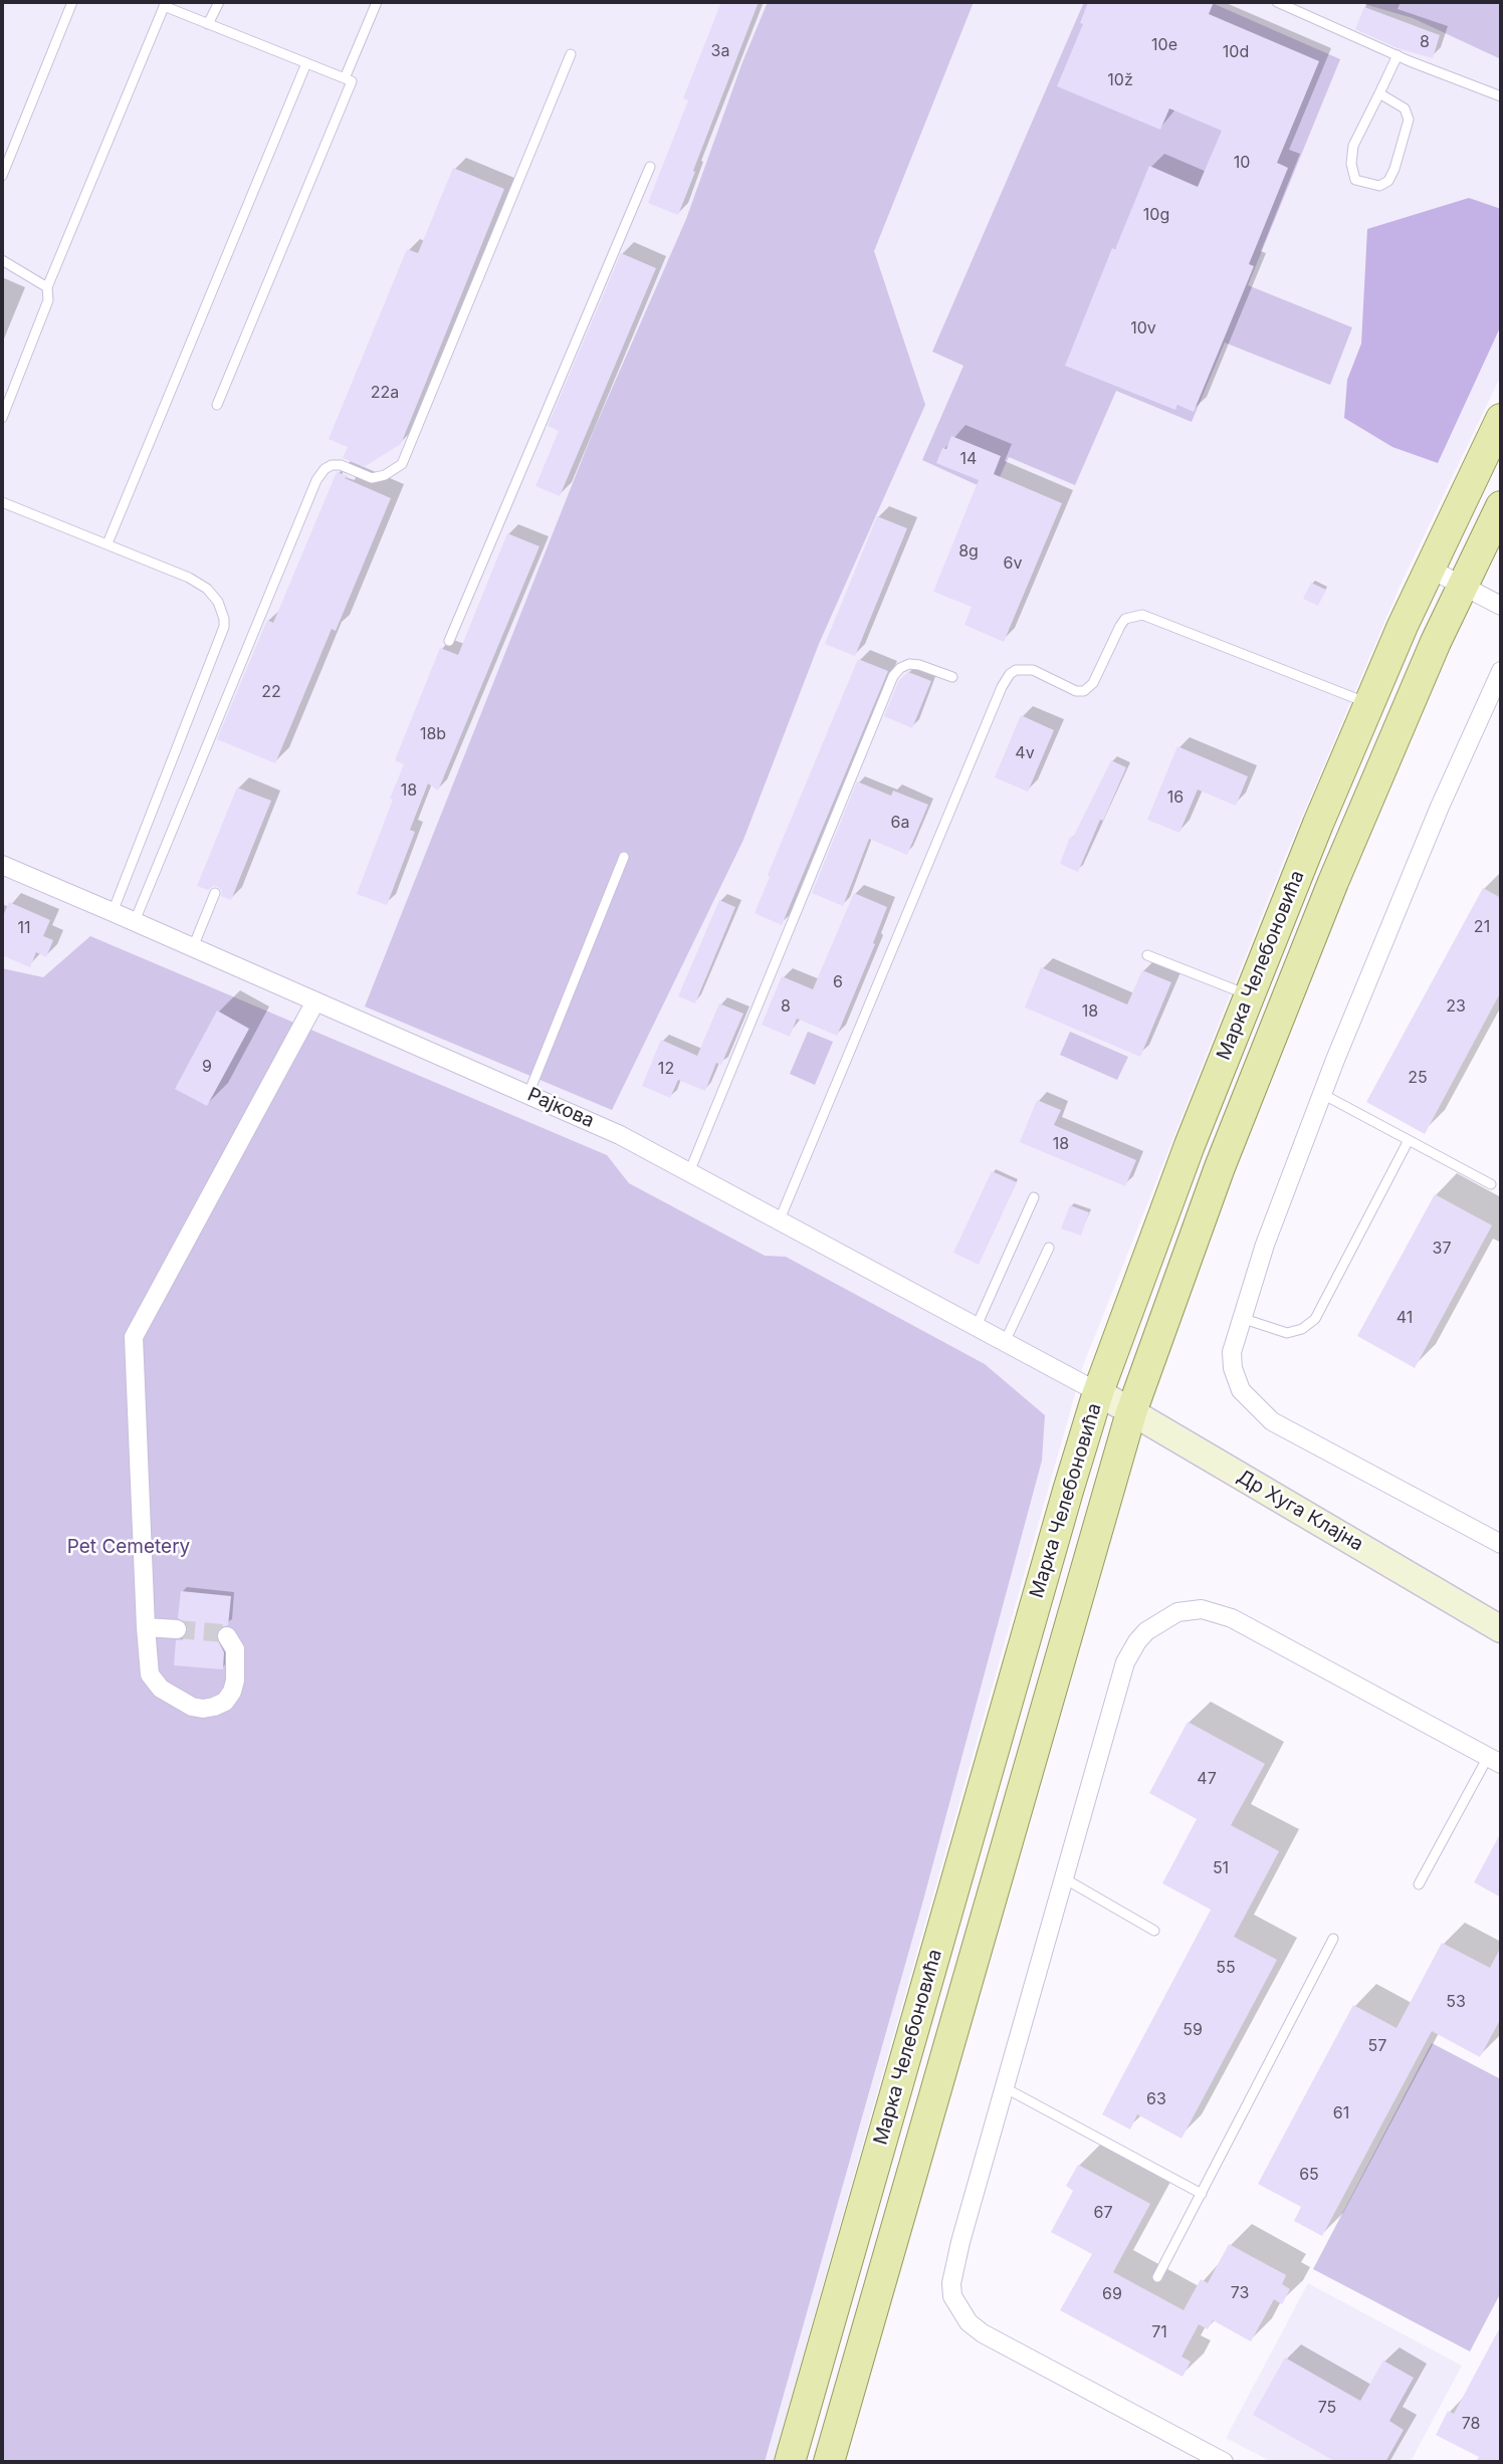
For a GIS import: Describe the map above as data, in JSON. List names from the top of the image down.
{
  "streets": {
    "main road": ["Марка Челебоновића", "Др Хуга Клајна"],
    "street": ["Рајкова"]
  },
  "crossings": [
    ["Марка Челебоновића", "Рајкова"],
    ["Марка Челебоновића", "Др Хуга Клајна"],
    ["Рајкова", "Др Хуга Клајна"]
  ],
  "parks": ["Pet Cemetery"],
  "house_numbers": [
    "8",
    "10e",
    "3a",
    "10d",
    "10ž",
    "10",
    "10g",
    "10v",
    "22a",
    "14",
    "8g",
    "6v",
    "22",
    "18b",
    "4v",
    "18",
    "16",
    "6a",
    "21",
    "11",
    "6",
    "8",
    "23",
    "18",
    "9",
    "12",
    "25",
    "18",
    "37",
    "41",
    "47",
    "51",
    "55",
    "53",
    "59",
    "57",
    "63",
    "61",
    "65",
    "67",
    "73",
    "69",
    "71",
    "75",
    "78"
  ]
}
